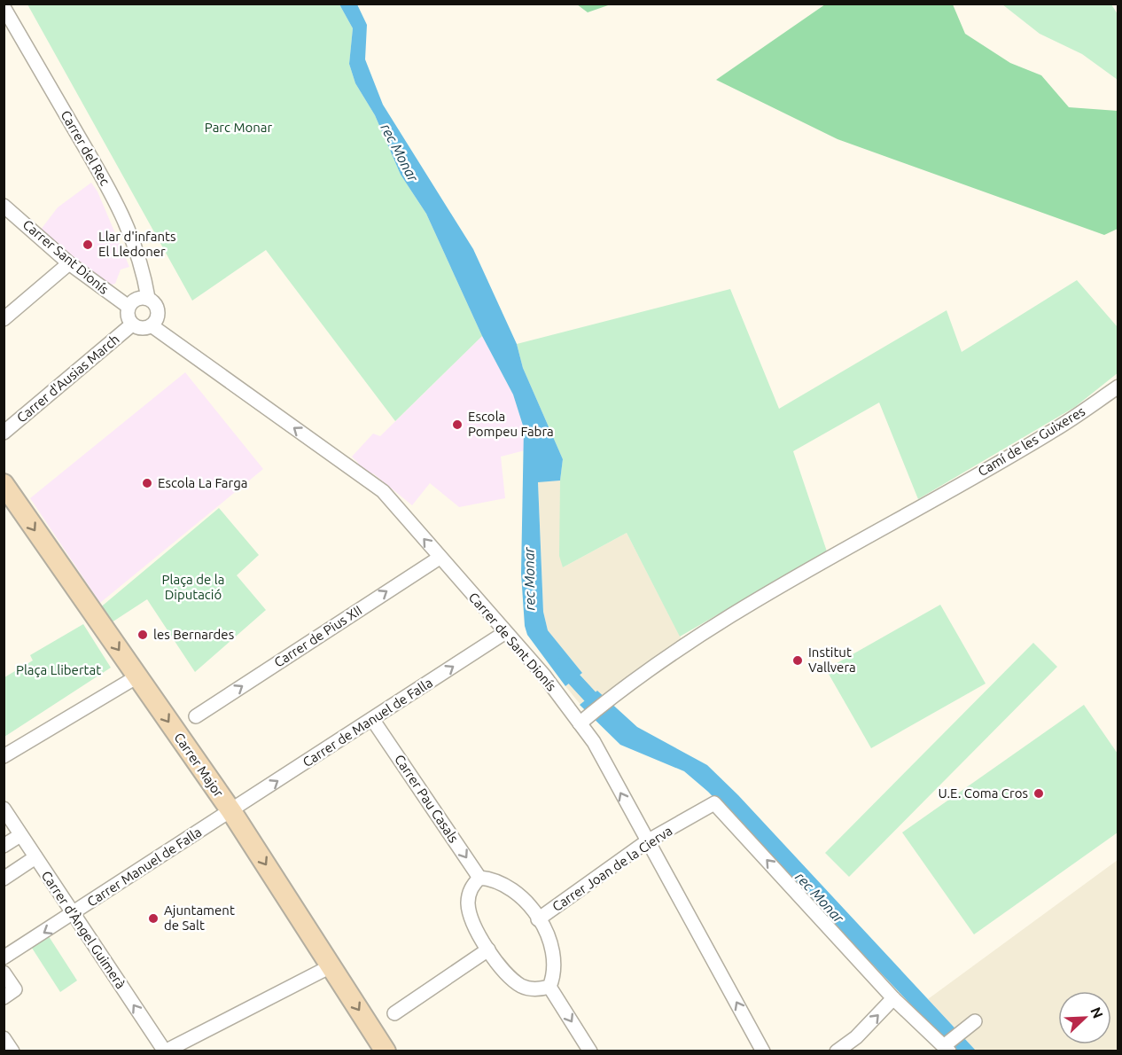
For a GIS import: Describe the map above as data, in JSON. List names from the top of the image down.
{
  "streets": {
    "street": [
      "Carrer del Rec",
      "Carrer Sant Dionís",
      "Carrer d'Ausias March",
      "Camí de les Guixeres",
      "Carrer de Pius XII",
      "Carrer de Sant Dionís",
      "Carrer de Manuel de Falla",
      "Carrer Major",
      "Carrer Pau Casals",
      "Carrer Manuel de Falla",
      "Carrer Joan de la Cierva",
      "Carrer d'Àngel Guimerà"
    ]
  },
  "crossings": [
    ["Carrer del Rec", "Carrer Sant Dionís"],
    ["Carrer del Rec", "Carrer d'Ausias March"],
    ["Carrer del Rec", "Carrer de Sant Dionís"],
    ["Carrer Sant Dionís", "Carrer d'Ausias March"],
    ["Carrer Sant Dionís", "Carrer de Sant Dionís"],
    ["Carrer d'Ausias March", "Carrer de Sant Dionís"],
    ["Camí de les Guixeres", "Carrer de Sant Dionís"],
    ["Carrer de Pius XII", "Carrer de Sant Dionís"],
    ["Carrer de Sant Dionís", "Carrer de Manuel de Falla"],
    ["Carrer de Sant Dionís", "Carrer Joan de la Cierva"],
    ["Carrer de Manuel de Falla", "Carrer Major"],
    ["Carrer de Manuel de Falla", "Carrer Pau Casals"],
    ["Carrer de Manuel de Falla", "Carrer Manuel de Falla"],
    ["Carrer Major", "Carrer Manuel de Falla"],
    ["Carrer Manuel de Falla", "Carrer d'Àngel Guimerà"]
  ],
  "one_way": [
    "Carrer de Pius XII",
    "Carrer de Sant Dionís",
    "Carrer de Manuel de Falla",
    "Carrer Major",
    "Carrer Pau Casals",
    "Carrer Joan de la Cierva",
    "Carrer d'Àngel Guimerà"
  ],
  "water": ["rec Monar"],
  "parks": ["Parc Monar", "Plaça de la Diputació", "Plaça Llibertat"],
  "places": [
    "Llar d'infants El Lledoner",
    "Escola Pompeu Fabra",
    "Escola La Farga",
    "les Bernardes",
    "Institut Vallvera",
    "U.E. Coma Cros",
    "Ajuntament de Salt"
  ],
  "north": "top right"
}
